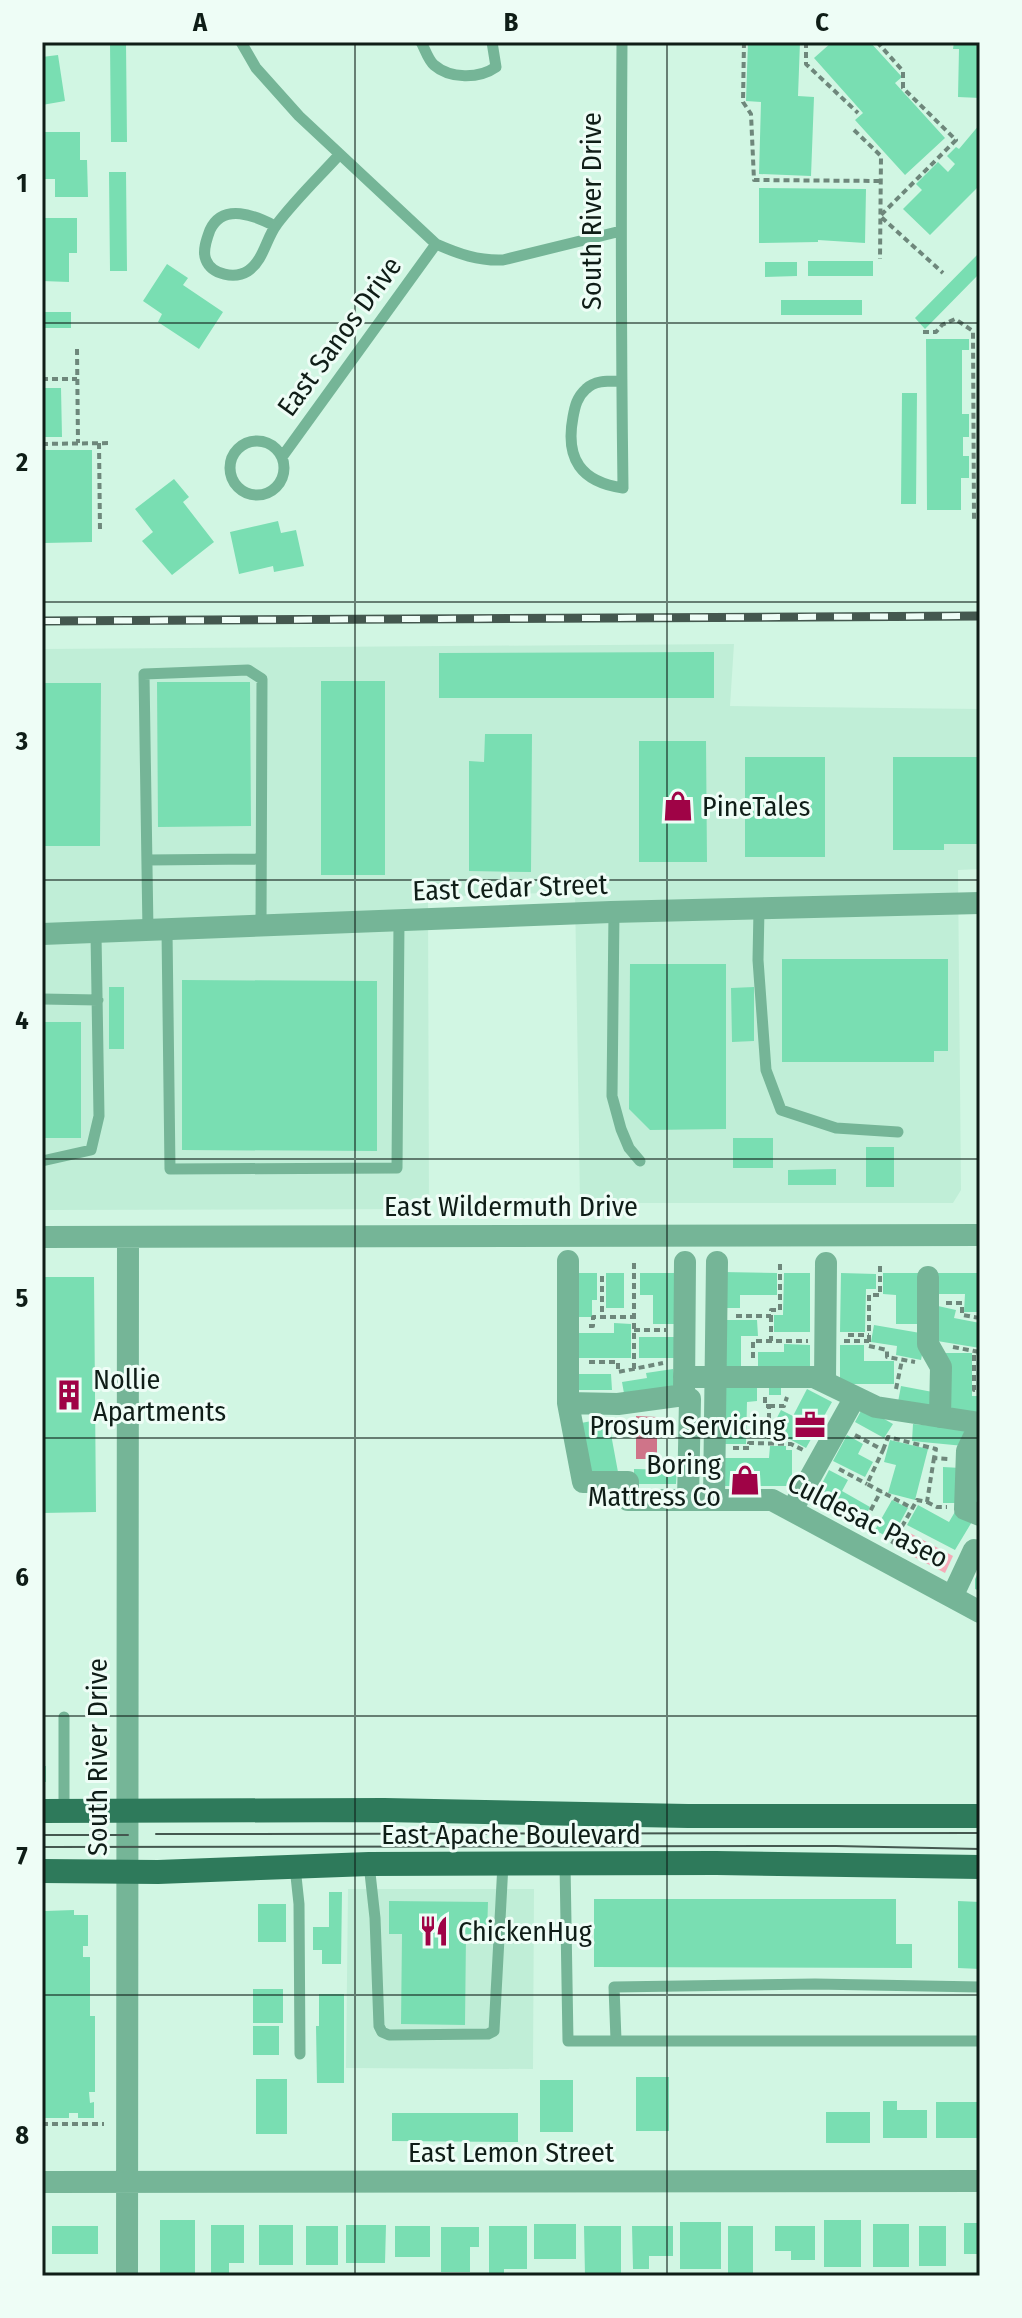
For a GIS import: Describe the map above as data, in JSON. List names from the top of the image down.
{
  "streets": {
    "main road": ["East Apache Boulevard"],
    "street": [
      "South River Drive",
      "East Cedar Street",
      "East Wildermuth Drive",
      "Culdesac Paseo",
      "East Lemon Street"
    ],
    "lane": ["East Sanos Drive"]
  },
  "crossings": [
    ["South River Drive", "East Wildermuth Drive"],
    ["South River Drive", "East Apache Boulevard"],
    ["South River Drive", "East Lemon Street"]
  ],
  "places": {
    "shop": ["PineTales", "Boring Mattress Co"],
    "building": ["Nollie Apartments"],
    "office": ["Prosum Servicing"],
    "restaurant": ["ChickenHug"]
  },
  "grid": {
    "columns": ["A", "B", "C"],
    "rows": [
      "1",
      "2",
      "3",
      "4",
      "5",
      "6",
      "7",
      "8"
    ]
  }
}
